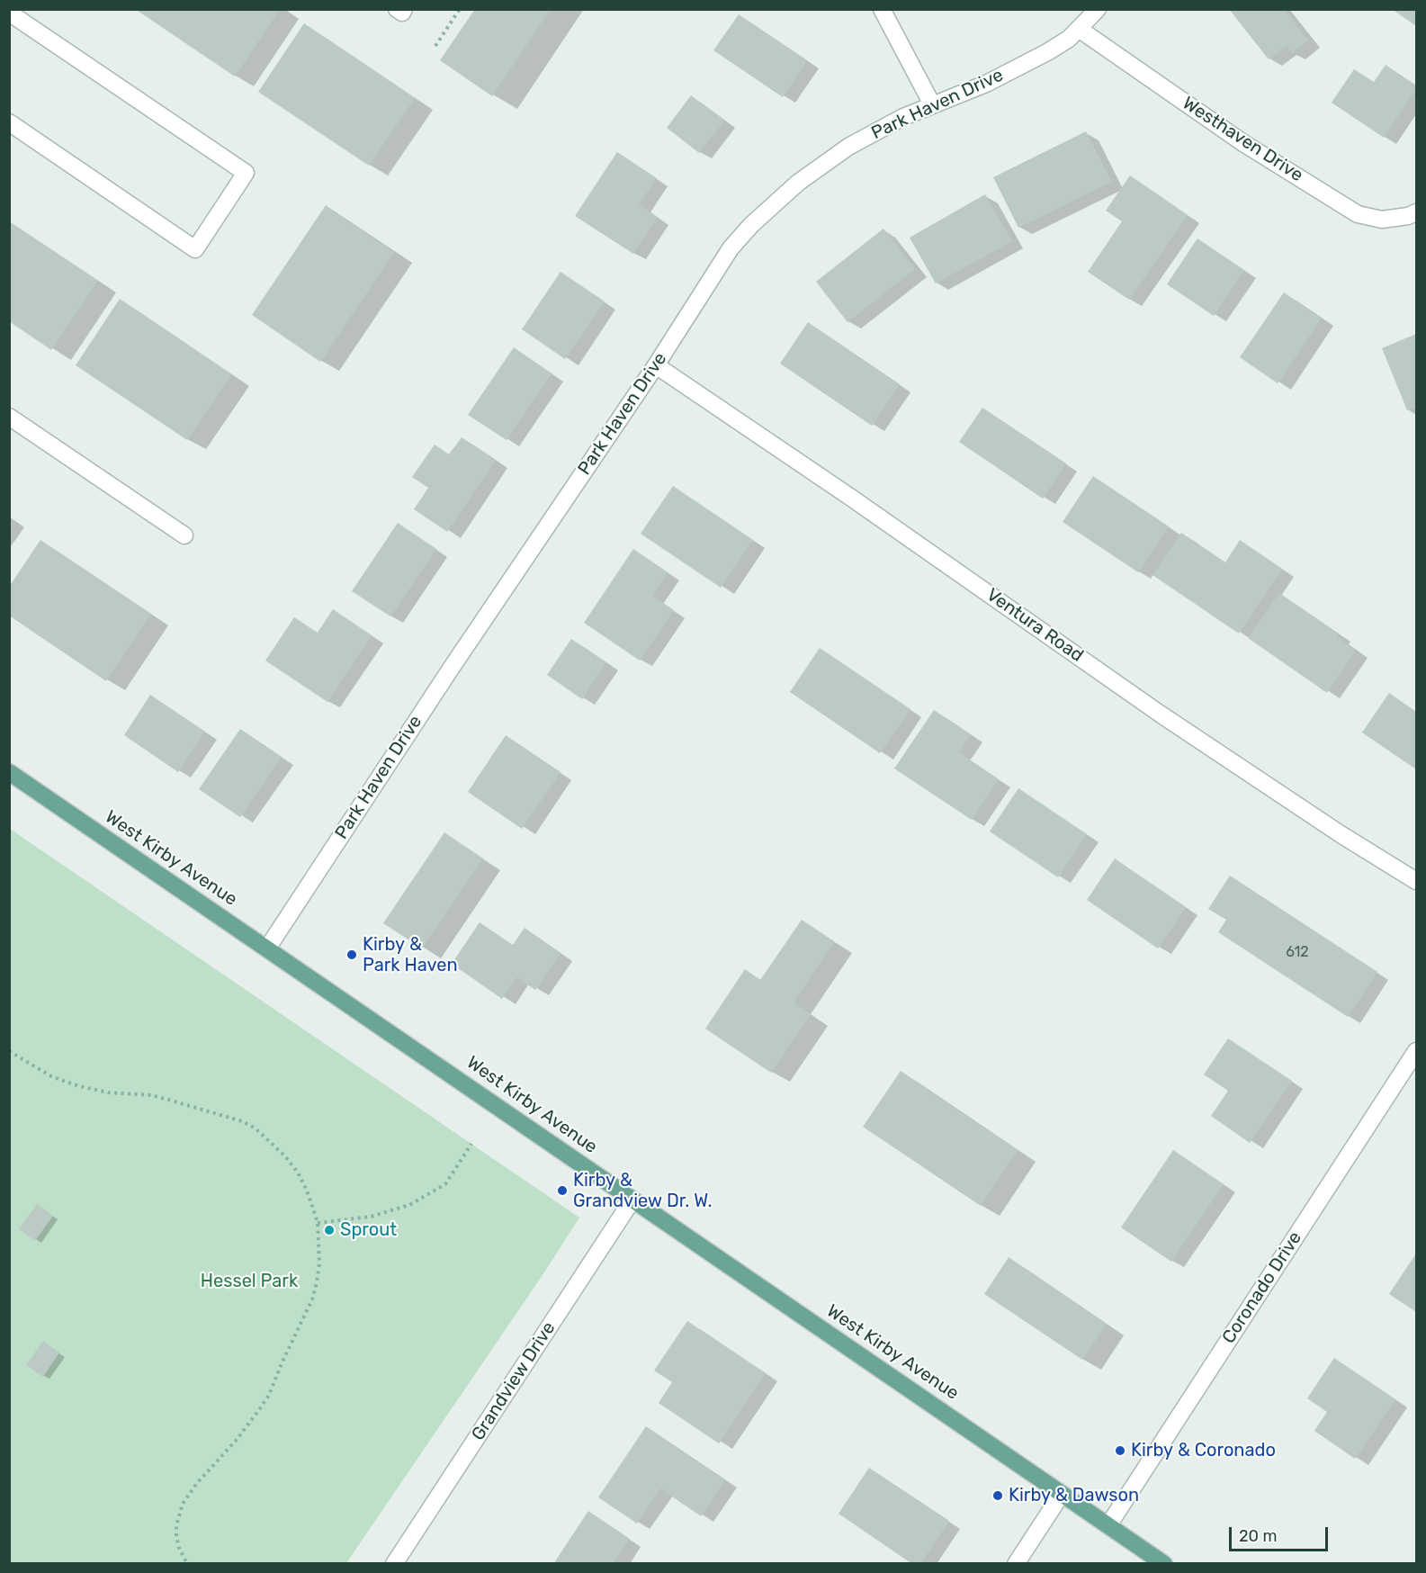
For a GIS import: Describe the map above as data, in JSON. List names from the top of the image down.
{
  "streets": {
    "main road": ["West Kirby Avenue"],
    "street": [
      "Park Haven Drive",
      "Westhaven Drive",
      "Ventura Road",
      "Coronado Drive",
      "Grandview Drive"
    ]
  },
  "crossings": [
    ["Park Haven Drive", "Westhaven Drive"],
    ["Park Haven Drive", "Ventura Road"],
    ["Park Haven Drive", "West Kirby Avenue"],
    ["West Kirby Avenue", "Coronado Drive"],
    ["West Kirby Avenue", "Grandview Drive"]
  ],
  "parks": ["Hessel Park"],
  "places": [
    "Kirby & Park Haven",
    "Kirby & Grandview Dr. W.",
    "Sprout",
    "Kirby & Coronado",
    "Kirby & Dawson"
  ],
  "house_numbers": ["612"],
  "scale_bar": "20 m"
}
